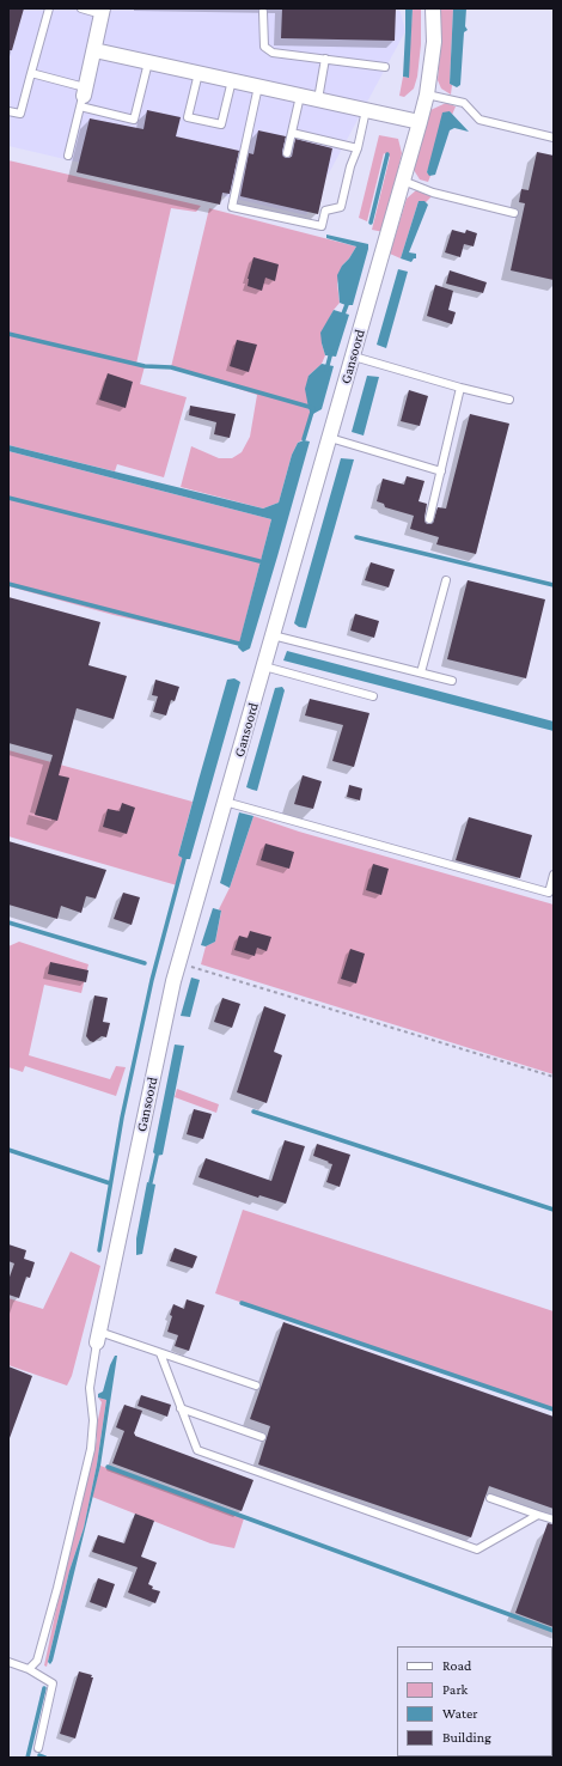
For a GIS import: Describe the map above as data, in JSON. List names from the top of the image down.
{
  "streets": {
    "street": ["Gansoord"]
  },
  "legend": [
    "Road",
    "Park",
    "Water",
    "Building"
  ]
}
